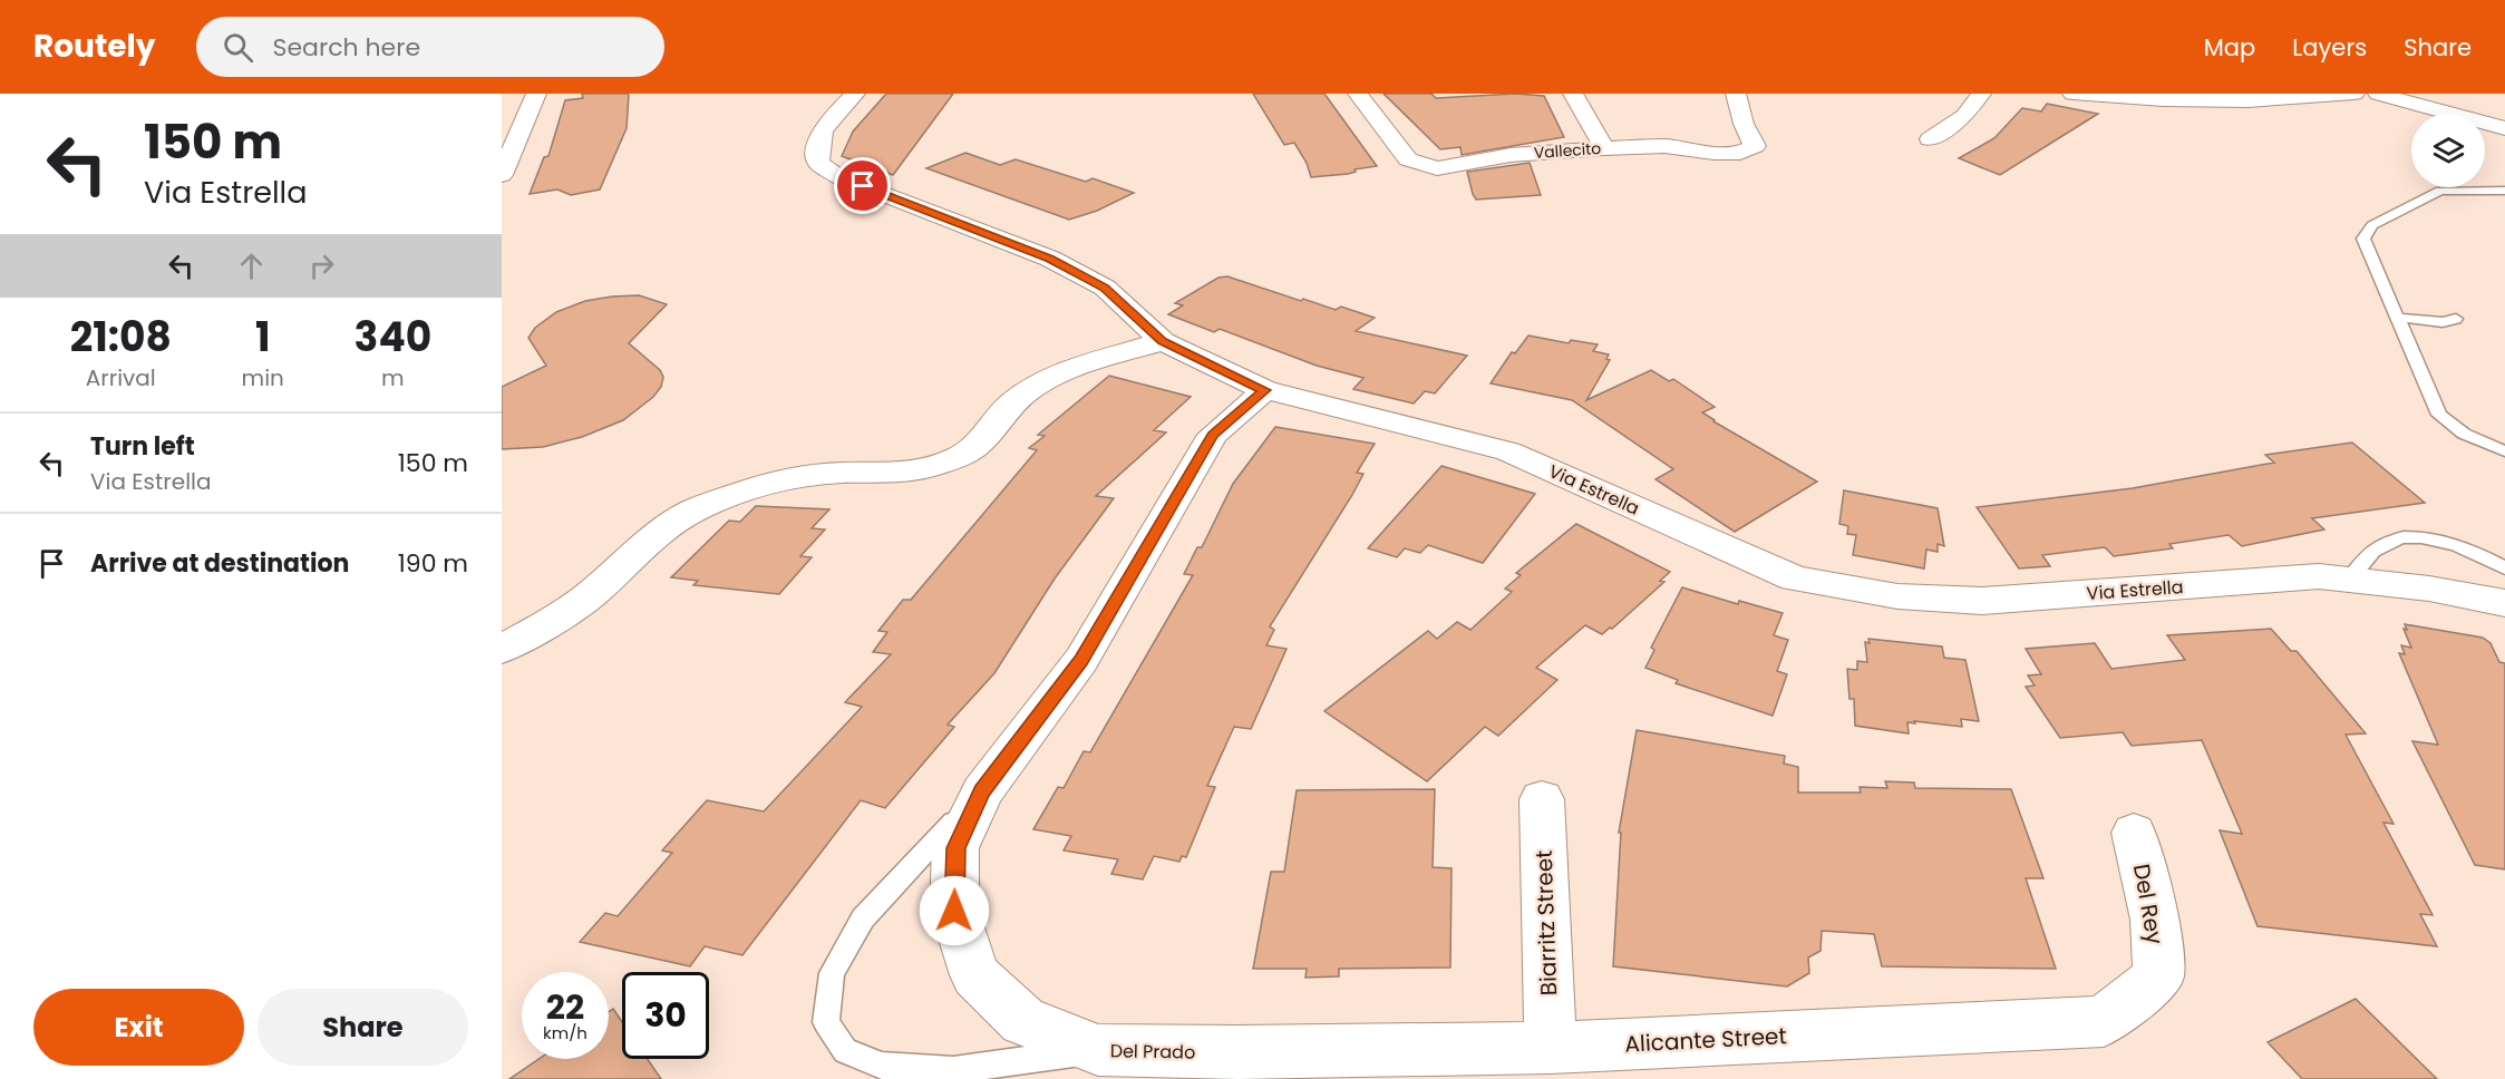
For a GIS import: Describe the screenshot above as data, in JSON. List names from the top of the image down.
{
  "streets": {
    "street": [
      "Vallecito",
      "Via Estrella",
      "Del Rey",
      "Biarritz Street",
      "Alicante Street",
      "Del Prado"
    ]
  },
  "crossings": [
    ["Via Estrella", "Del Prado"],
    ["Del Rey", "Alicante Street"],
    ["Biarritz Street", "Alicante Street"],
    ["Alicante Street", "Del Prado"]
  ],
  "page": {
    "header": "Routely",
    "search": "Search here",
    "nav": ["Map", "Layers", "Share"],
    "turn": ["150 m", "Via Estrella"],
    "eta": [
      "21:08",
      "Arrival",
      "1",
      "min",
      "340",
      "m"
    ],
    "list": [
      {
        "name": "Turn left",
        "note": "Via Estrella",
        "value": "150 m"
      },
      {
        "name": "Arrive at destination",
        "value": "190 m"
      }
    ],
    "speed": "22 km/h",
    "limit": "30",
    "buttons": ["Exit", "Share"]
  }
}
